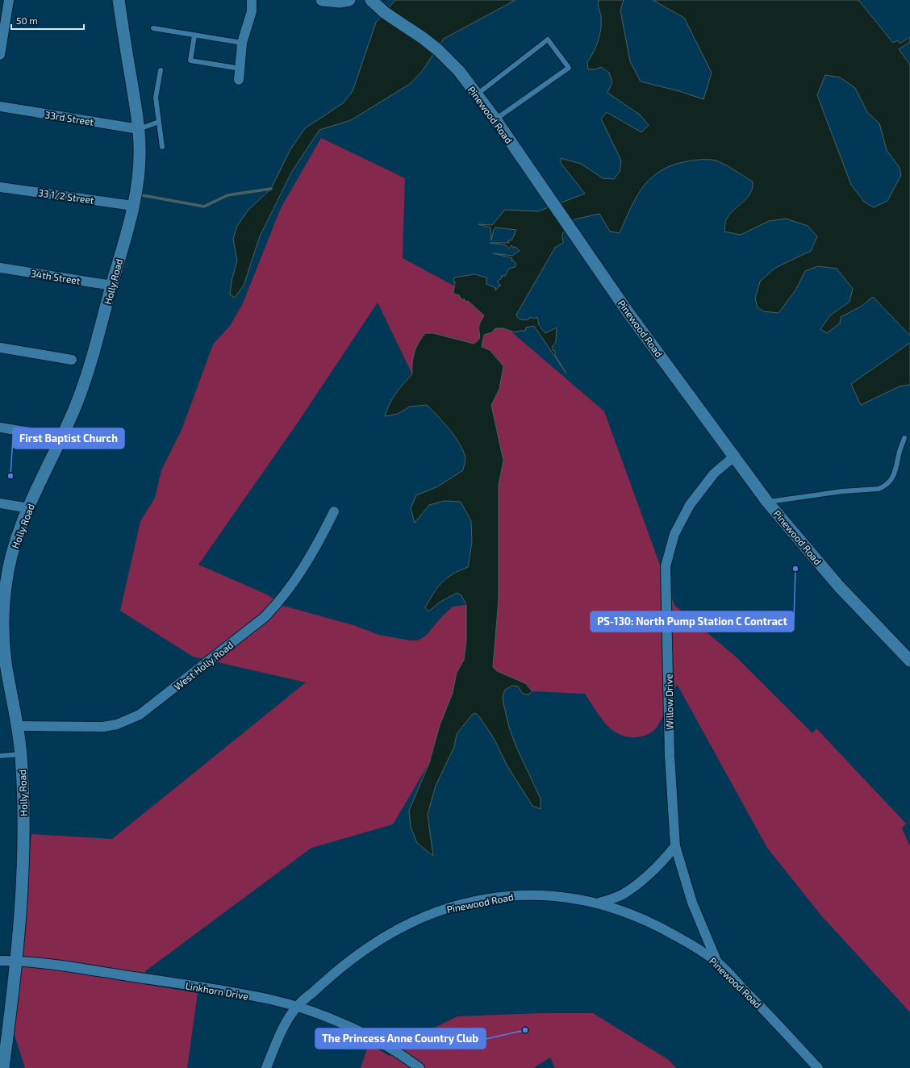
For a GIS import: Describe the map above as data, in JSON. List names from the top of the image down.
{
  "streets": {
    "street": [
      "Pinewood Road",
      "33rd Street",
      "33 1/2 Street",
      "34th Street",
      "Holly Road",
      "West Holly Road",
      "Willow Drive",
      "Linkhorn Drive"
    ]
  },
  "crossings": [
    ["Pinewood Road", "Willow Drive"],
    ["Pinewood Road", "Linkhorn Drive"],
    ["33rd Street", "Holly Road"],
    ["33 1/2 Street", "Holly Road"],
    ["34th Street", "Holly Road"],
    ["Holly Road", "West Holly Road"],
    ["Holly Road", "Linkhorn Drive"]
  ],
  "places": ["First Baptist Church", "PS-130: North Pump Station C Contract", "The Princess Anne Country Club"],
  "scale_bar": "50 m"
}
